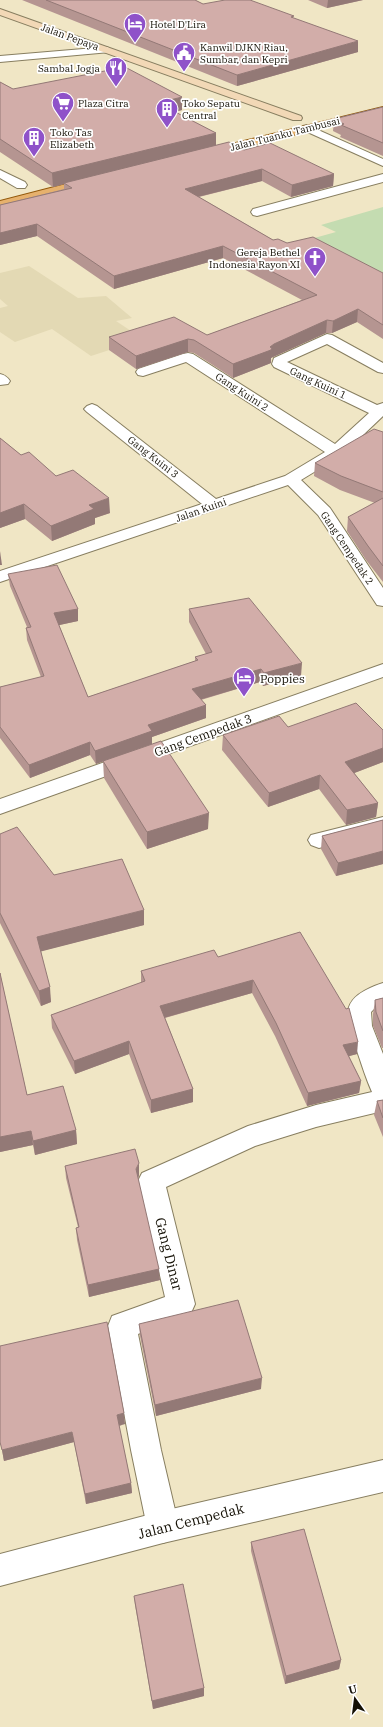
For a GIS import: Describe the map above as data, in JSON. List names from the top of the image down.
{
  "streets": {
    "main road": ["Jalan Pepaya", "Jalan Tuanku Tambusai"],
    "street": [
      "Gang Kuini 1",
      "Gang Kuini 2",
      "Gang Kuini 3",
      "Jalan Kuini",
      "Gang Cempedak 2",
      "Gang Cempedak 3",
      "Gang Dinar",
      "Jalan Cempedak"
    ]
  },
  "crossings": [
    ["Jalan Pepaya", "Jalan Tuanku Tambusai"],
    ["Gang Kuini 1", "Jalan Kuini"],
    ["Gang Kuini 2", "Jalan Kuini"],
    ["Gang Kuini 3", "Jalan Kuini"],
    ["Jalan Kuini", "Gang Cempedak 2"],
    ["Gang Dinar", "Jalan Cempedak"]
  ],
  "places": {
    "hotel": ["Hotel D'Lira", "Poppies"],
    "public building": ["Kanwil DJKN Riau, Sumbar, dan Kepri"],
    "restaurant": ["Sambal Jogja"],
    "supermarket": ["Plaza Citra"],
    "building": ["Toko Sepatu Central", "Toko Tas Elizabeth"],
    "church": ["Gereja Bethel Indonesia Rayon XI"]
  },
  "north": "top"
}
